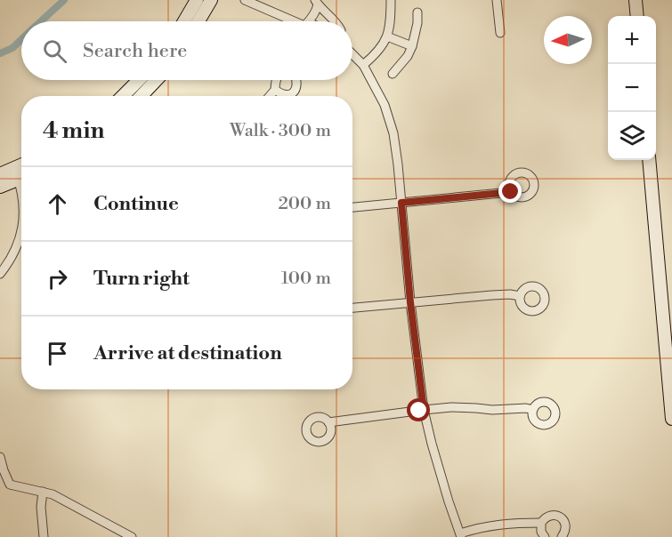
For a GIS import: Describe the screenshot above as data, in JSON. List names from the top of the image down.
{
  "north": "left",
  "page": {
    "map_buttons": ["+", "−"],
    "search": "Search here",
    "heading": ["4 min", "Walk · 300 m"],
    "list": [
      ["Continue", "200 m"],
      ["Turn right", "100 m"],
      "Arrive at destination"
    ]
  }
}
